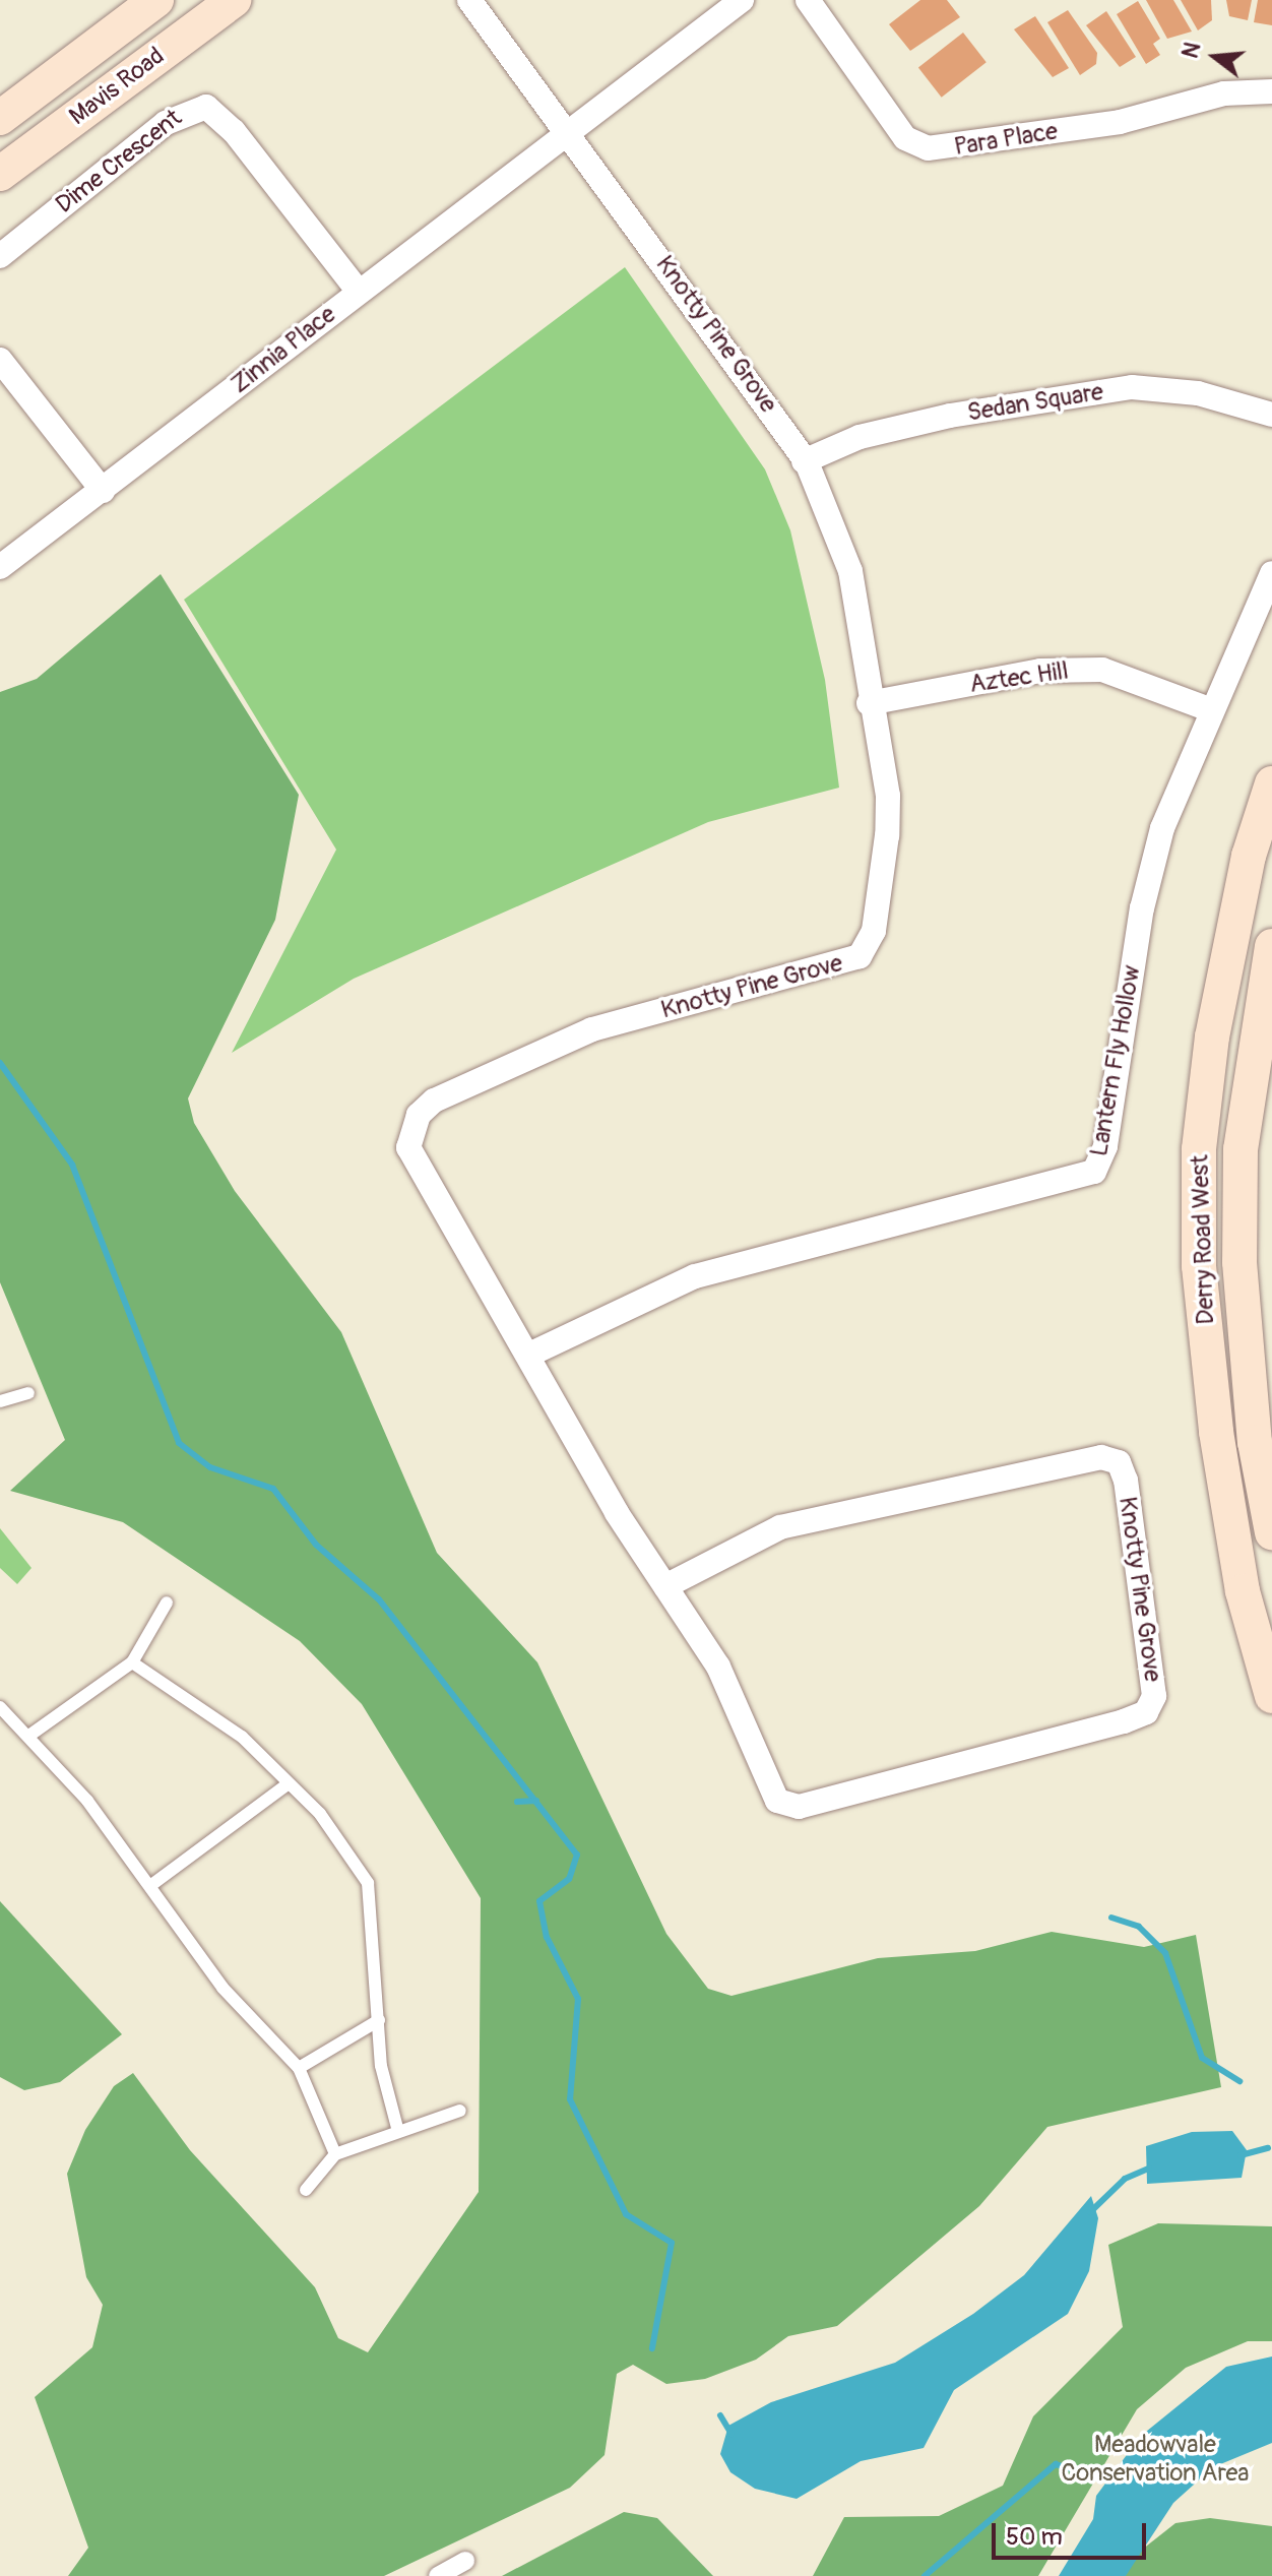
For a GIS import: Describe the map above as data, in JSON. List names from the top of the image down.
{
  "streets": {
    "main road": ["Mavis Road", "Derry Road West"],
    "street": [
      "Para Place",
      "Dime Crescent",
      "Knotty Pine Grove",
      "Zinnia Place",
      "Sedan Square",
      "Aztec Hill",
      "Lantern Fly Hollow"
    ]
  },
  "crossings": [
    ["Dime Crescent", "Zinnia Place"],
    ["Knotty Pine Grove", "Zinnia Place"],
    ["Knotty Pine Grove", "Sedan Square"],
    ["Knotty Pine Grove", "Aztec Hill"],
    ["Knotty Pine Grove", "Lantern Fly Hollow"],
    ["Aztec Hill", "Lantern Fly Hollow"]
  ],
  "parks": ["Meadowvale Conservation Area"],
  "scale_bar": "50 m",
  "north": "left"
}
